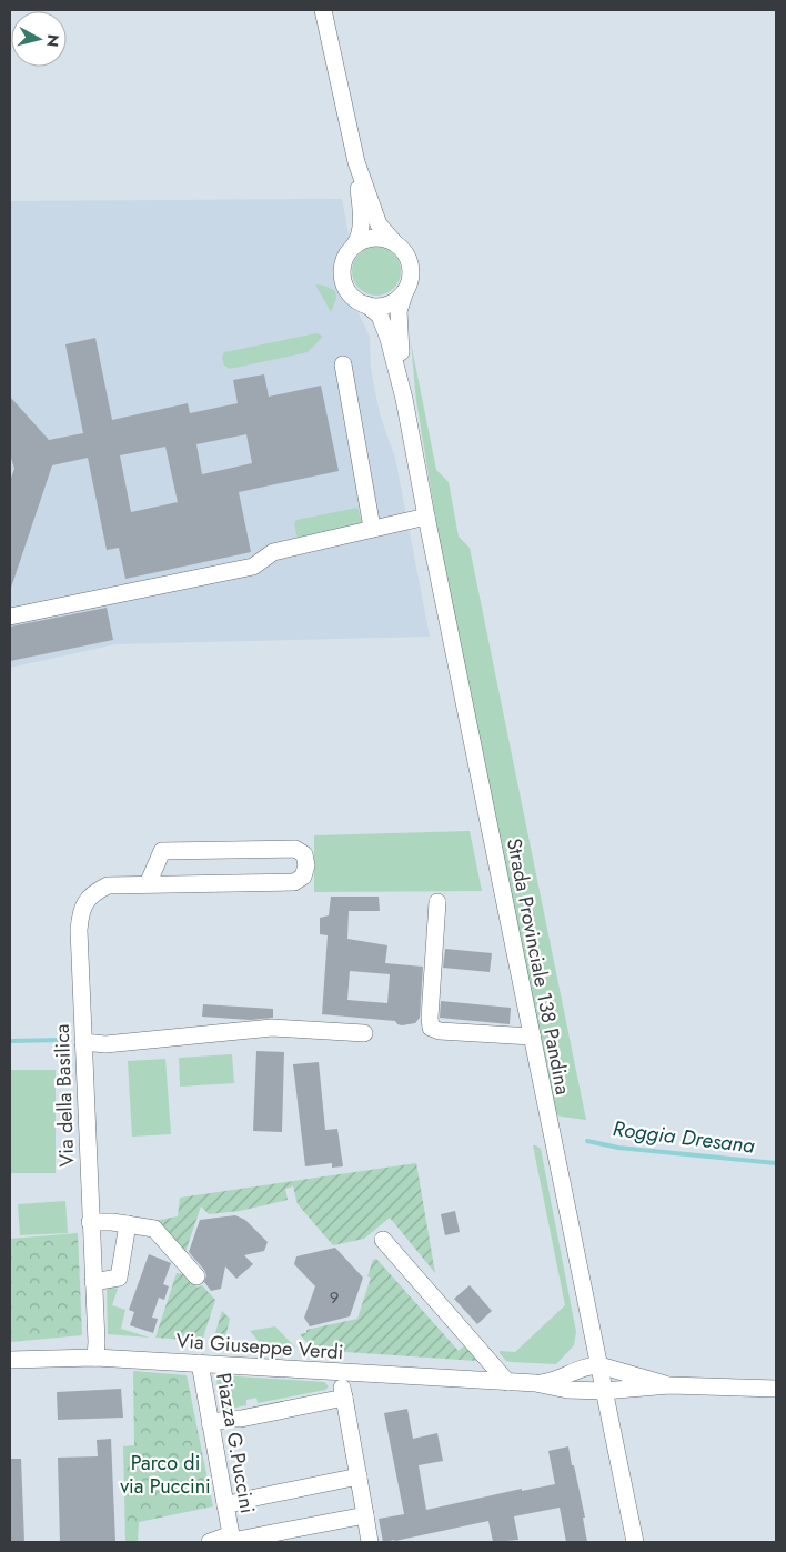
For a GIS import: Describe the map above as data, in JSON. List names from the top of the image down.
{
  "streets": {
    "street": [
      "Strada Provinciale 138 Pandina",
      "Via della Basilica",
      "Via Giuseppe Verdi",
      "Piazza G.Puccini"
    ]
  },
  "crossings": [
    ["Via della Basilica", "Via Giuseppe Verdi"],
    ["Via Giuseppe Verdi", "Piazza G.Puccini"]
  ],
  "water": ["Roggia Dresana"],
  "parks": ["Parco di via Puccini"],
  "house_numbers": ["9"],
  "north": "right"
}
